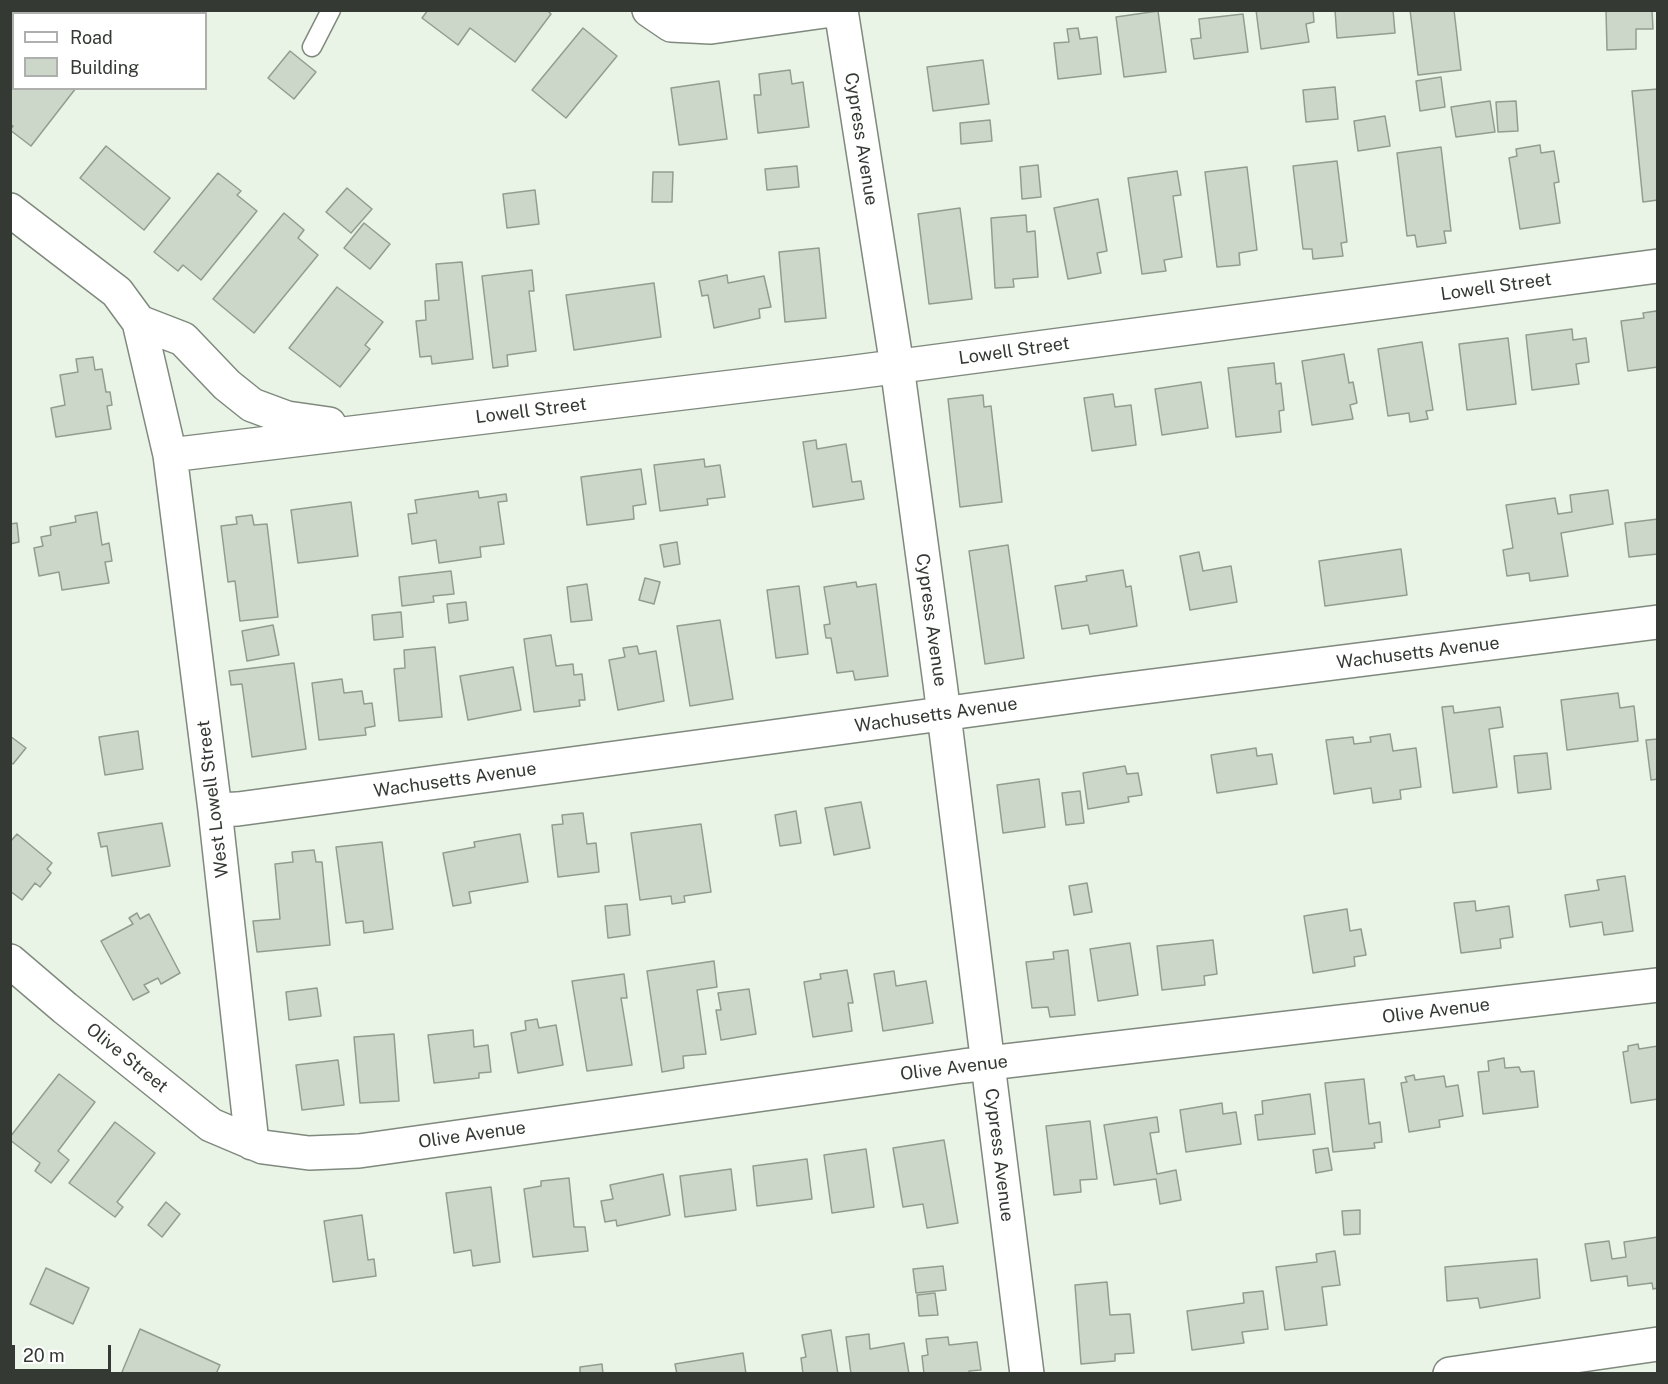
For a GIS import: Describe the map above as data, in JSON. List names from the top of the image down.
{
  "streets": {
    "street": [
      "Cypress Avenue",
      "Lowell Street",
      "Wachusetts Avenue",
      "West Lowell Street",
      "Olive Avenue",
      "Olive Street"
    ]
  },
  "crossings": [
    ["Cypress Avenue", "Lowell Street"],
    ["Cypress Avenue", "Wachusetts Avenue"],
    ["Cypress Avenue", "Olive Avenue"],
    ["Lowell Street", "West Lowell Street"],
    ["Wachusetts Avenue", "West Lowell Street"],
    ["West Lowell Street", "Olive Avenue"],
    ["West Lowell Street", "Olive Street"],
    ["Olive Avenue", "Olive Street"]
  ],
  "legend": ["Road", "Building"],
  "scale_bar": "20 m"
}
